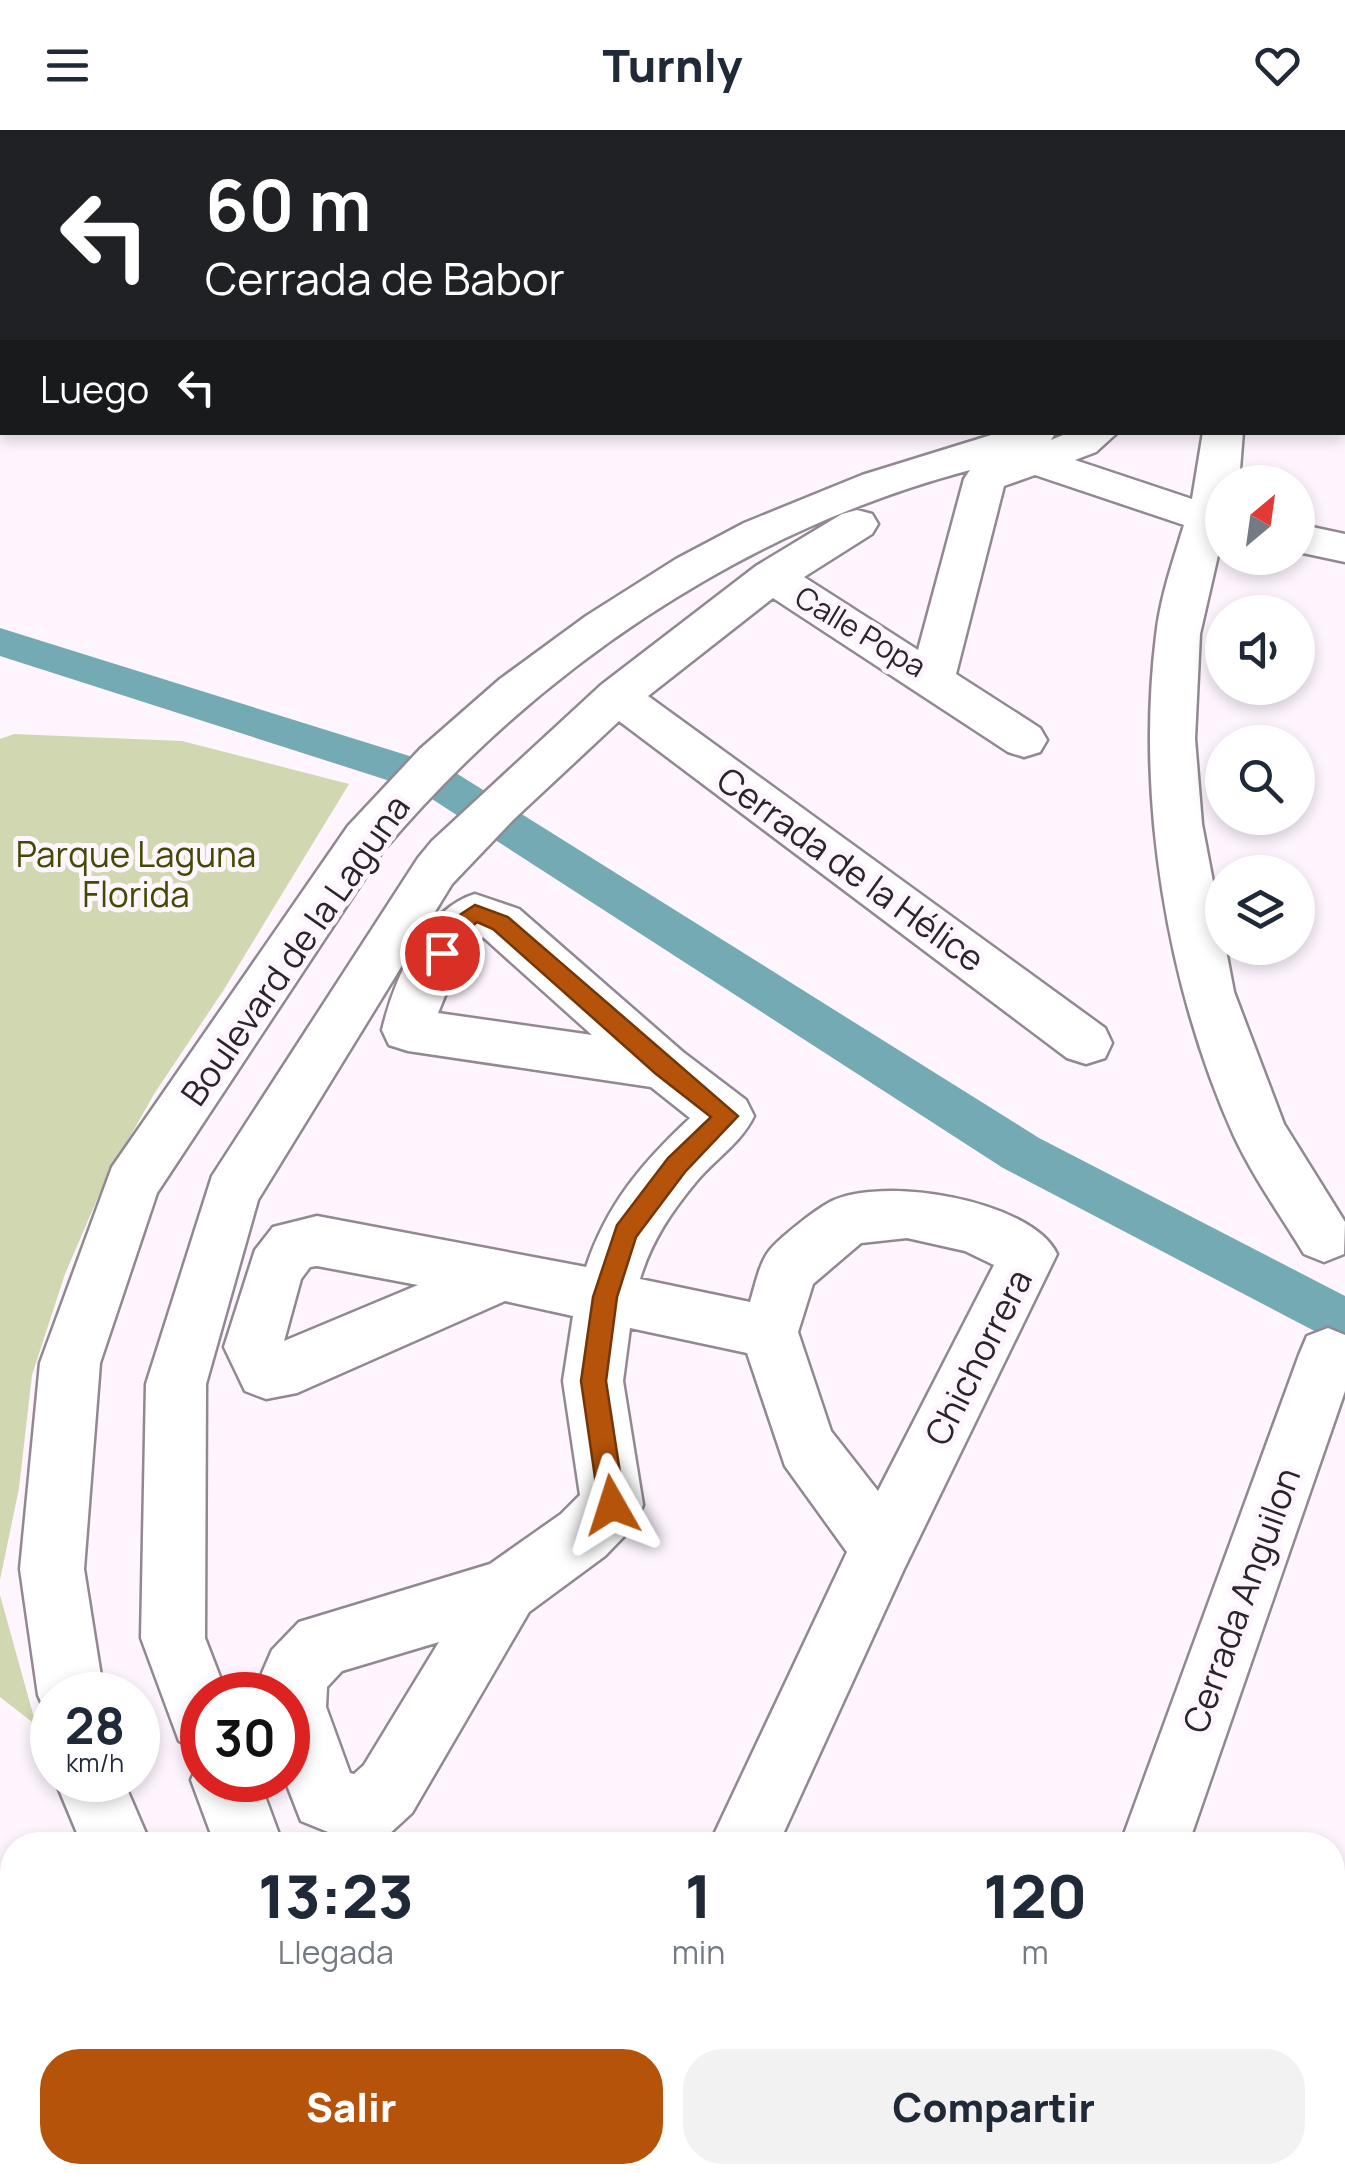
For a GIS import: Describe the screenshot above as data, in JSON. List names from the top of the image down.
{
  "streets": {
    "street": [
      "Calle Popa",
      "Cerrada de la Hélice",
      "Boulevard de la Laguna",
      "Chichorrera",
      "Cerrada Anguilon"
    ]
  },
  "crossings": [
    ["Calle Popa", "Boulevard de la Laguna"],
    ["Cerrada de la Hélice", "Boulevard de la Laguna"]
  ],
  "parks": ["Parque Laguna Florida"],
  "north": "top right",
  "page": {
    "header": "Turnly",
    "turn": ["60 m", "Cerrada de Babor"],
    "then": "Luego",
    "speed": "28 km/h",
    "limit": "30",
    "eta": [
      "13:23",
      "Llegada",
      "1",
      "min",
      "120",
      "m"
    ],
    "buttons": ["Salir", "Compartir"]
  }
}
